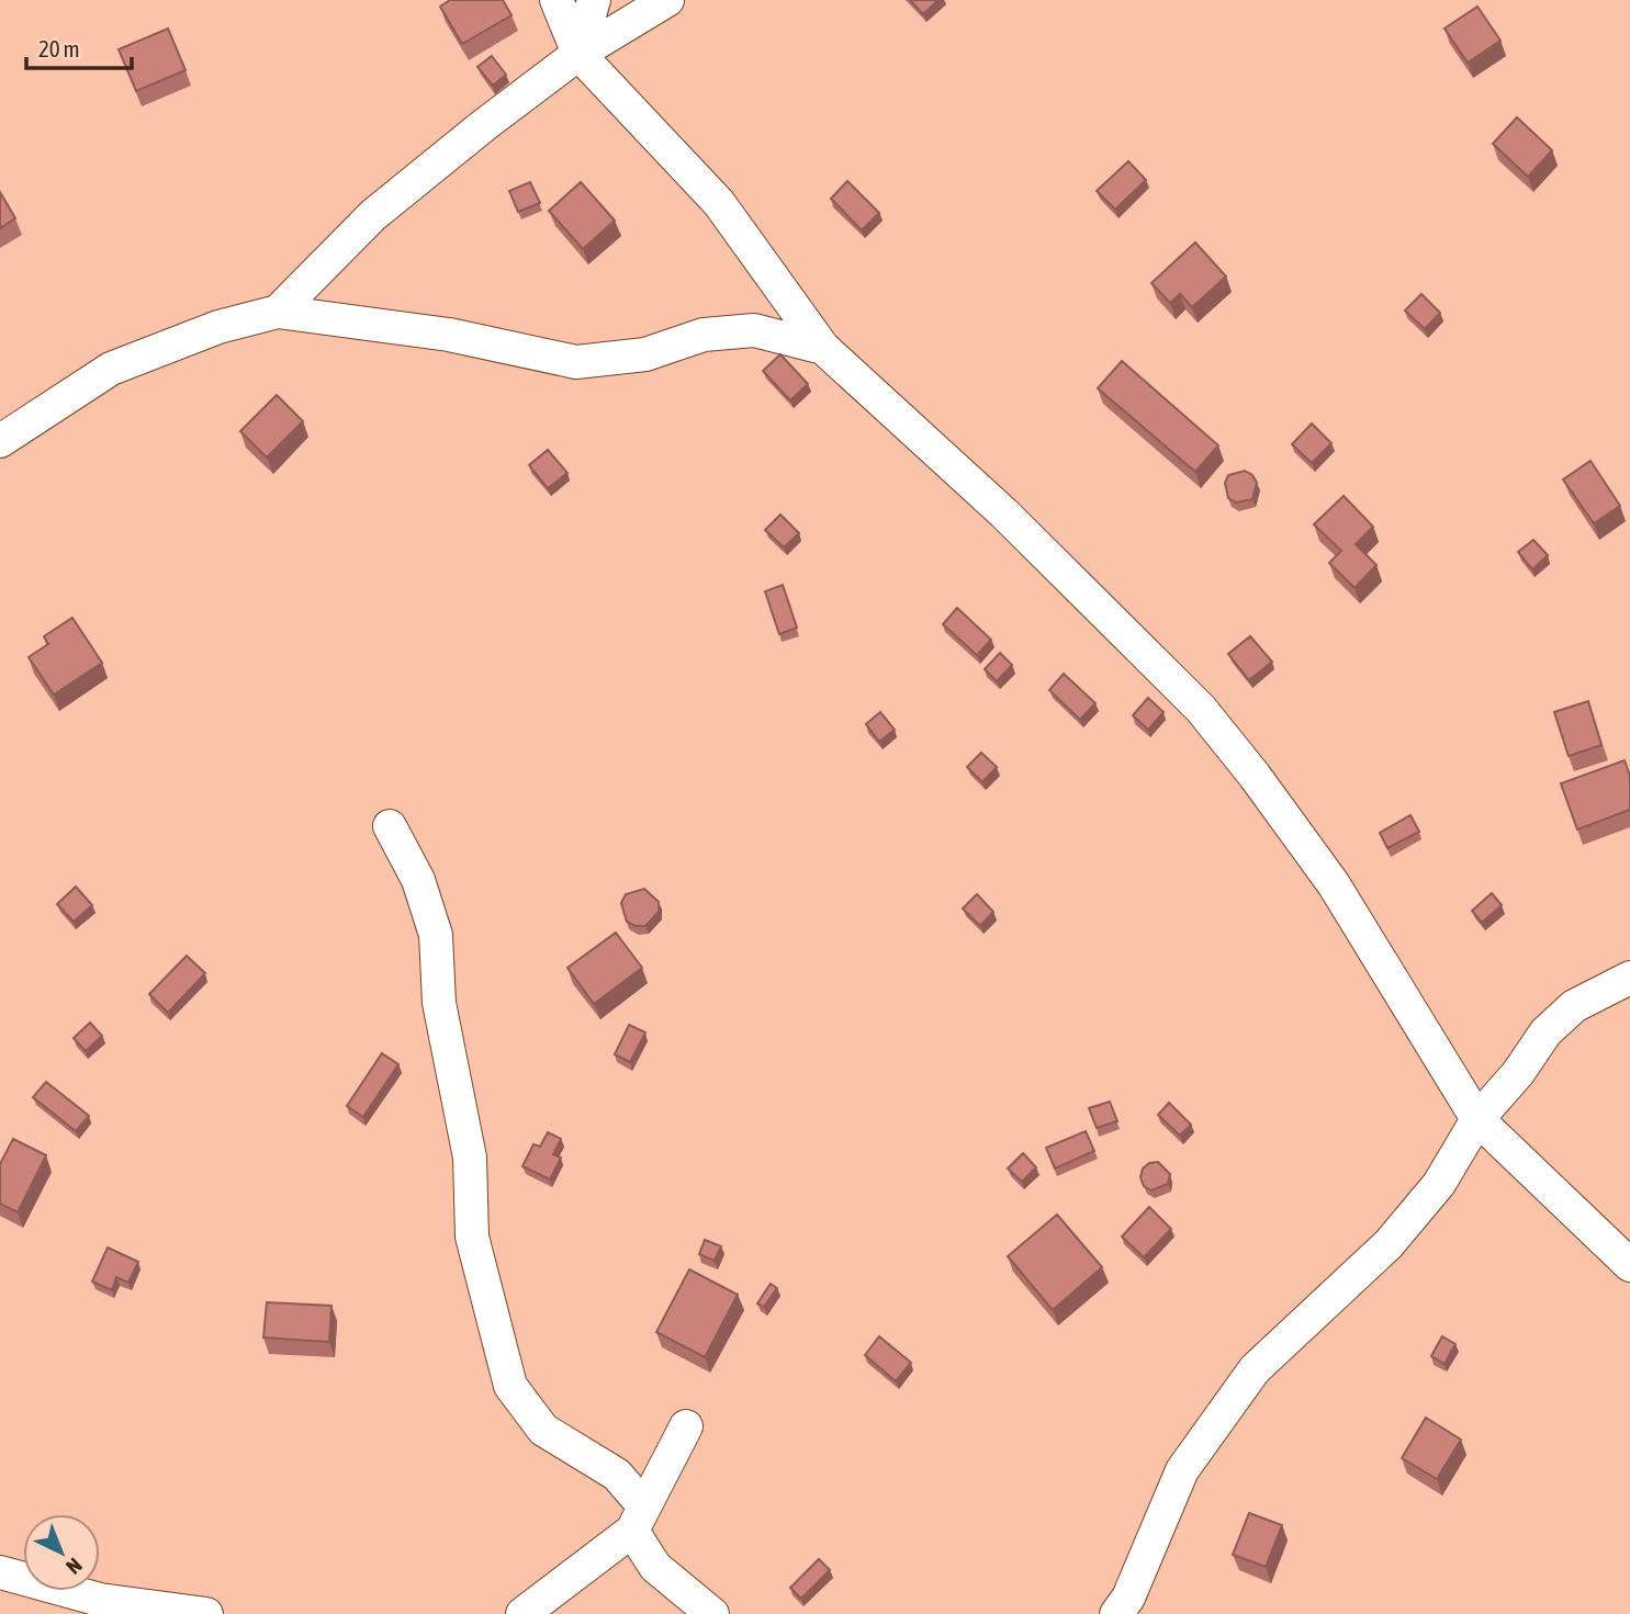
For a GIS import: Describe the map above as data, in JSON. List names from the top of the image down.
{
  "scale_bar": "20 m",
  "north": "bottom right"
}
